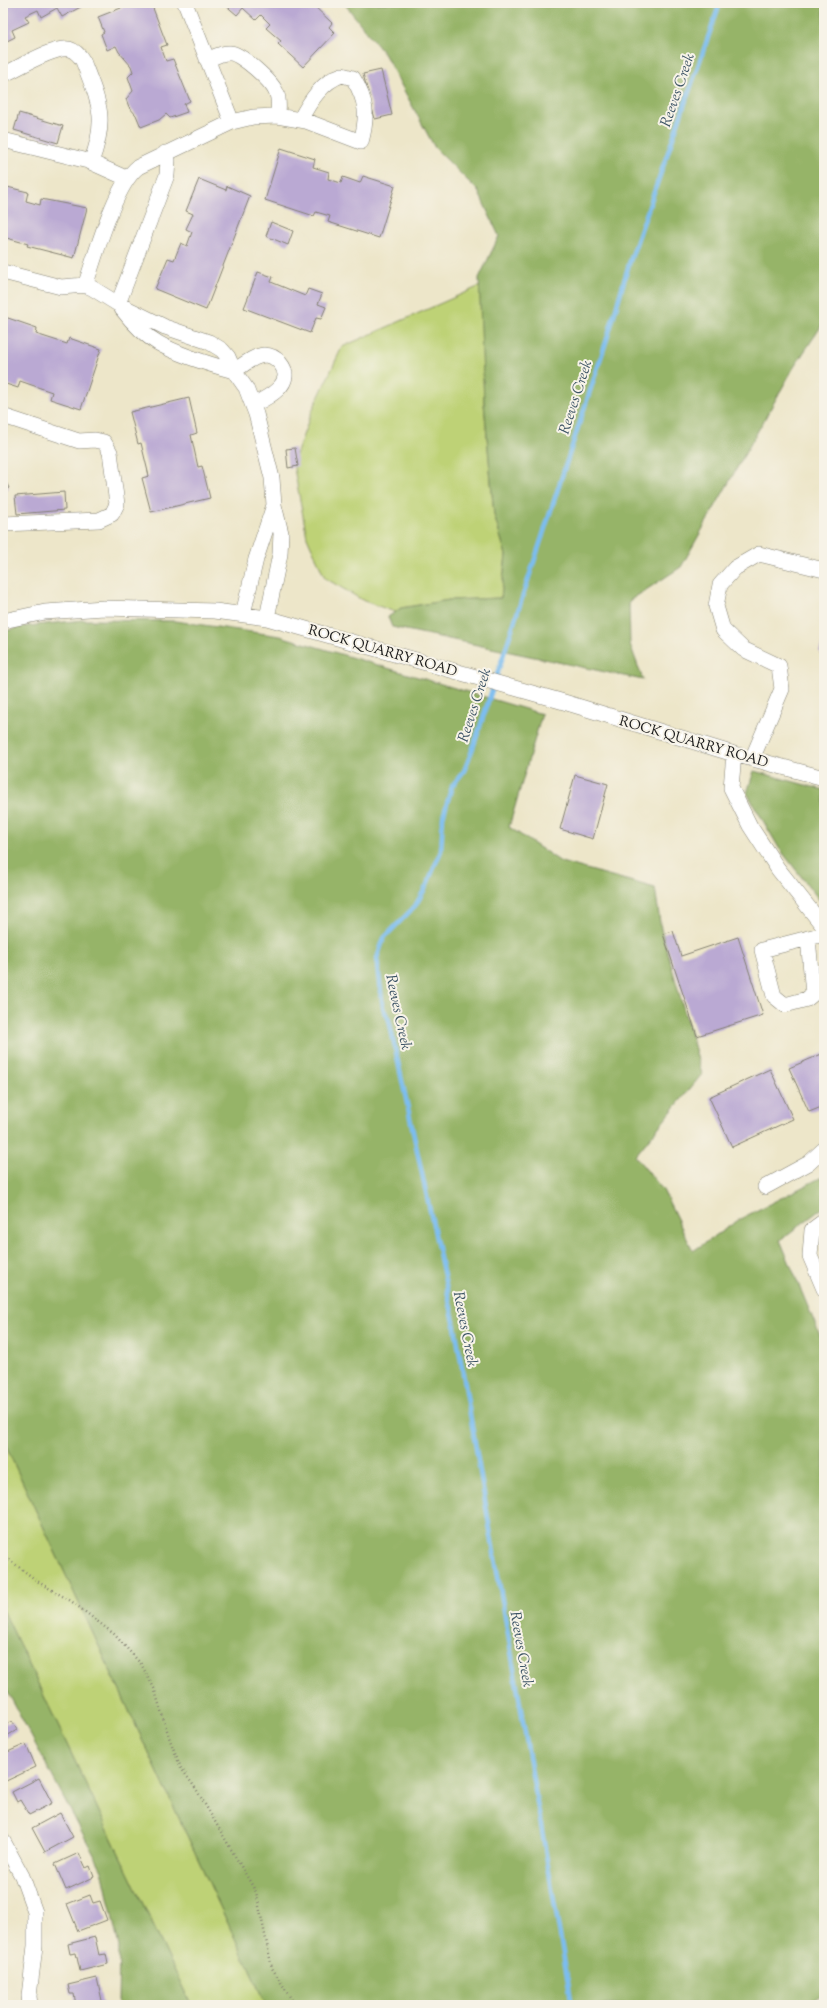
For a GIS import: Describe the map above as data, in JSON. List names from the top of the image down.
{
  "streets": {
    "street": ["ROCK QUARRY ROAD"]
  },
  "water": ["Reeves Creek"]
}
